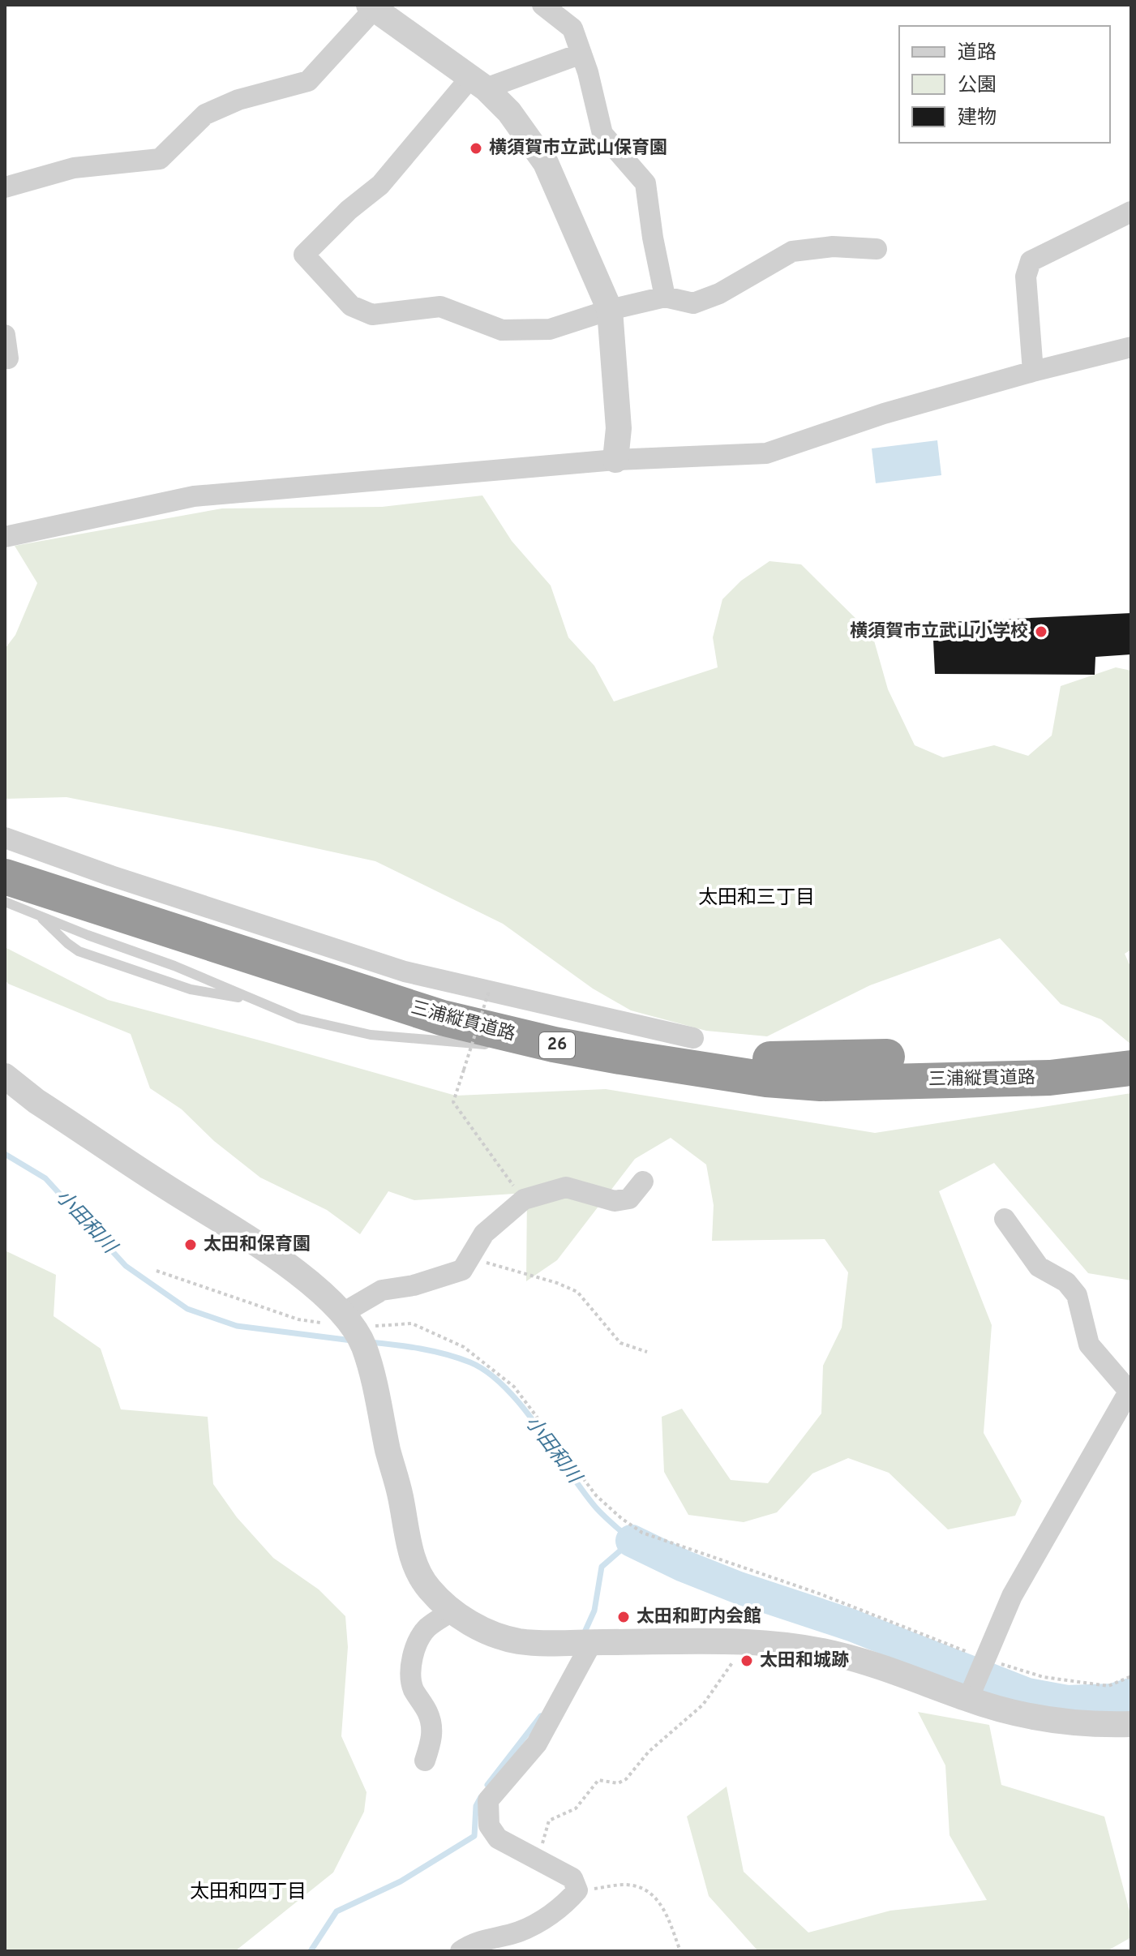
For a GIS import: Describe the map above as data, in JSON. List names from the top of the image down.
{
  "streets": {
    "highway": ["三浦縦貫道路", "26"]
  },
  "districts": ["太田和三丁目", "太田和四丁目"],
  "water": ["小田和川"],
  "places": [
    "横須賀市立武山保育園",
    "横須賀市立武山小学校",
    "太田和保育園",
    "太田和町内会館",
    "太田和城跡"
  ],
  "legend": ["道路", "公園", "建物"]
}
